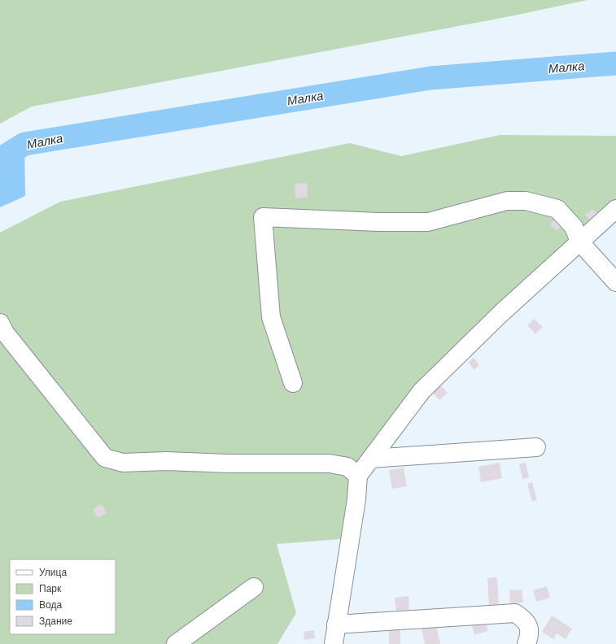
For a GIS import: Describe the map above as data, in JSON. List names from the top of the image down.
{
  "water": ["Малка"],
  "legend": [
    "Улица",
    "Парк",
    "Вода",
    "Здание"
  ]
}
